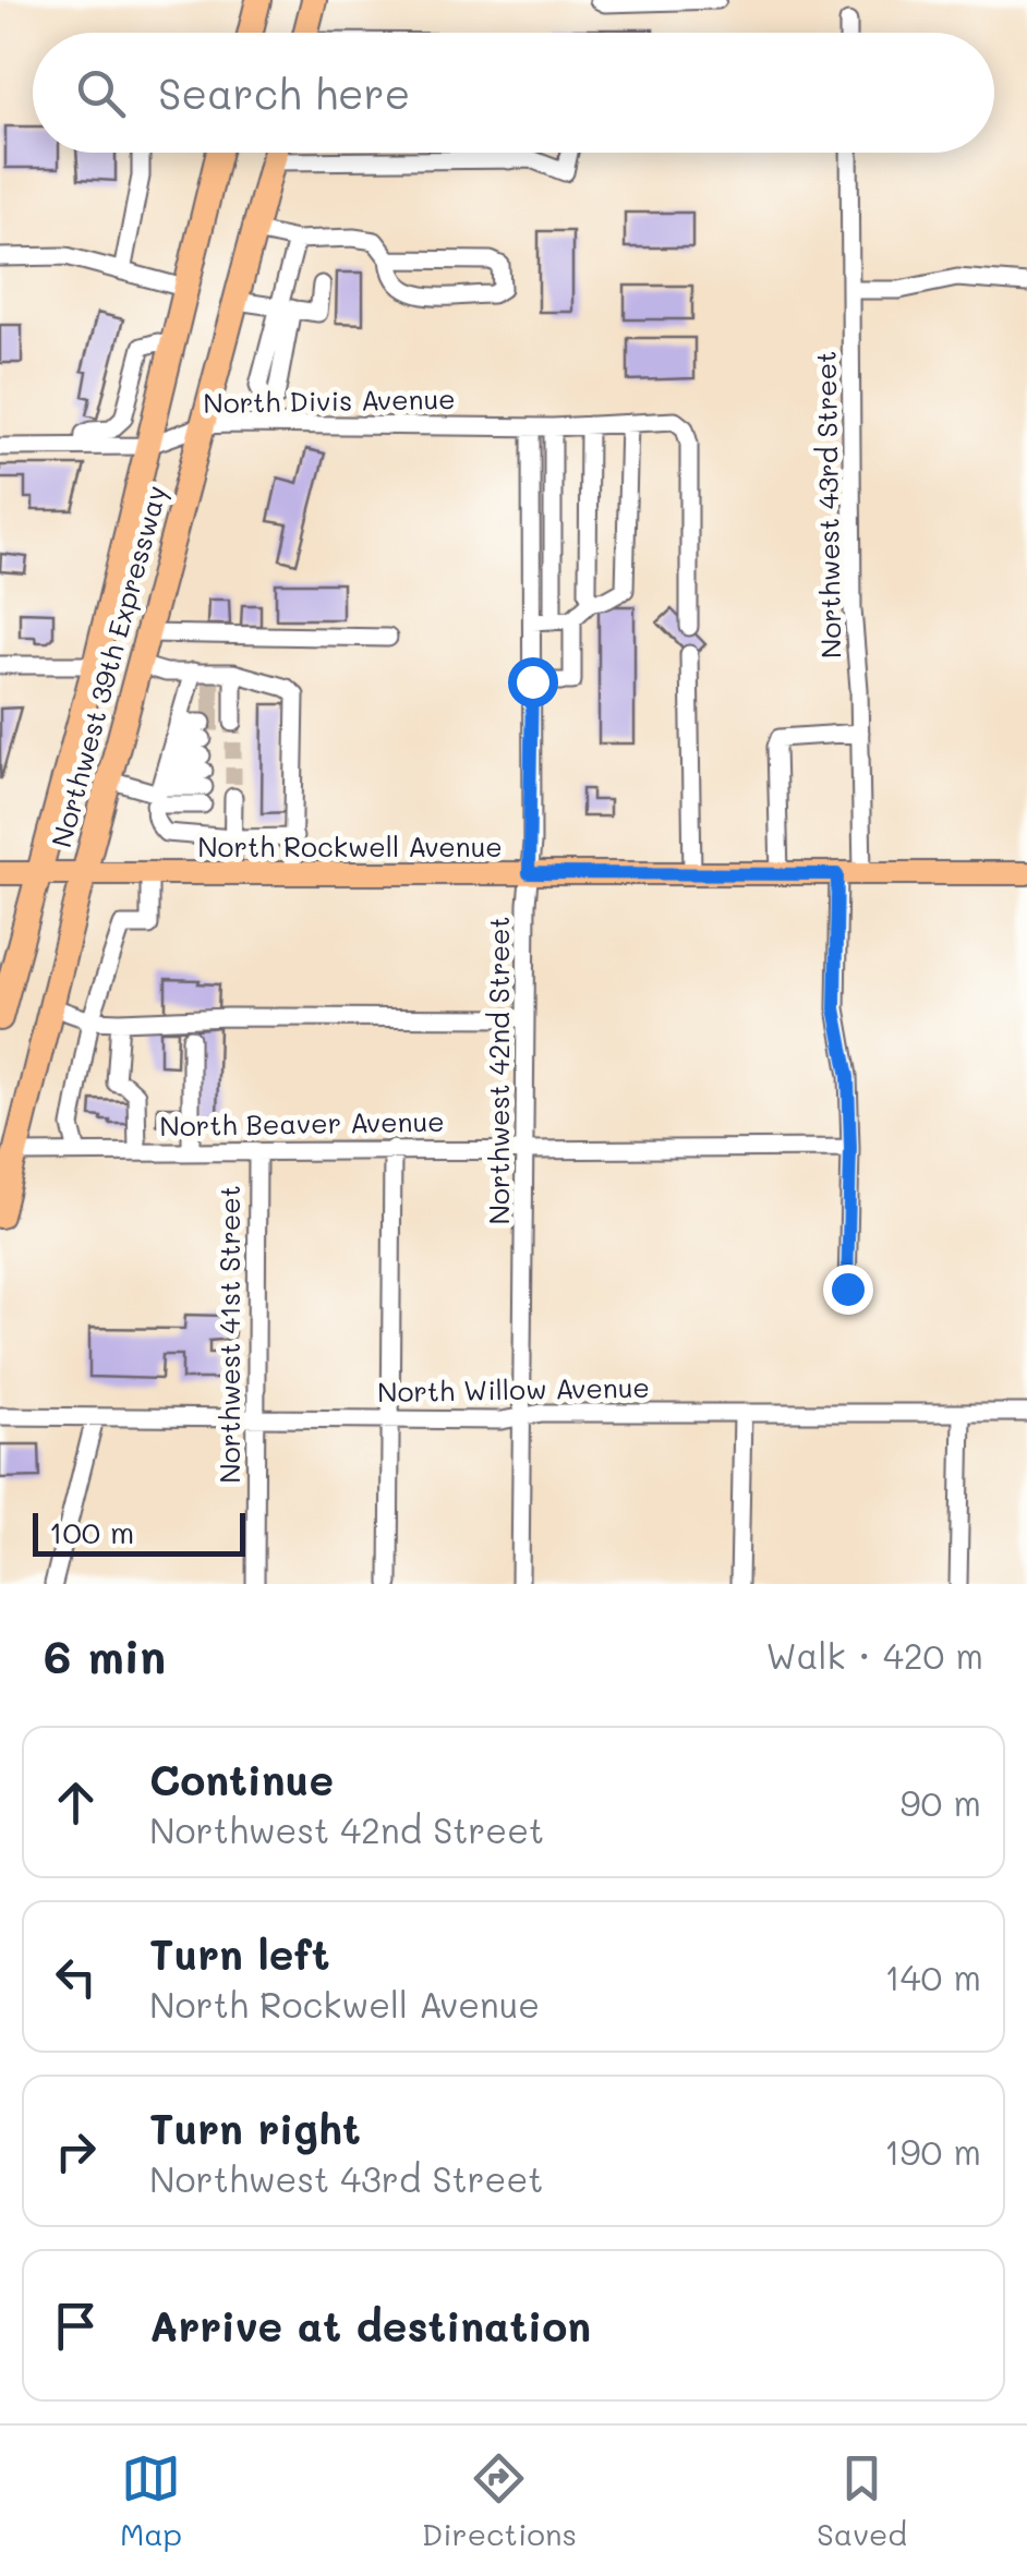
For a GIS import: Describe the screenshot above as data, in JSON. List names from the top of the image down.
{
  "streets": {
    "highway": ["Northwest 39th Expressway"],
    "main road": ["North Rockwell Avenue"],
    "street": [
      "North Divis Avenue",
      "Northwest 43rd Street",
      "Northwest 42nd Street",
      "North Beaver Avenue",
      "Northwest 41st Street",
      "North Willow Avenue"
    ]
  },
  "crossings": [
    ["North Divis Avenue", "Northwest 39th Expressway"],
    ["North Divis Avenue", "Northwest 42nd Street"],
    ["Northwest 43rd Street", "North Rockwell Avenue"],
    ["Northwest 39th Expressway", "North Rockwell Avenue"],
    ["Northwest 39th Expressway", "North Beaver Avenue"],
    ["North Rockwell Avenue", "Northwest 42nd Street"],
    ["Northwest 42nd Street", "North Beaver Avenue"],
    ["Northwest 42nd Street", "North Willow Avenue"],
    ["North Beaver Avenue", "Northwest 41st Street"],
    ["Northwest 41st Street", "North Willow Avenue"]
  ],
  "scale_bar": "100 m",
  "page": {
    "search": "Search here",
    "scale": "100 m",
    "heading": ["6 min", "Walk · 420 m"],
    "list": [
      ["Continue", "Northwest 42nd Street", "90 m"],
      ["Turn left", "North Rockwell Avenue", "140 m"],
      ["Turn right", "Northwest 43rd Street", "190 m"],
      "Arrive at destination"
    ],
    "nav": ["Map", "Directions", "Saved"]
  }
}
